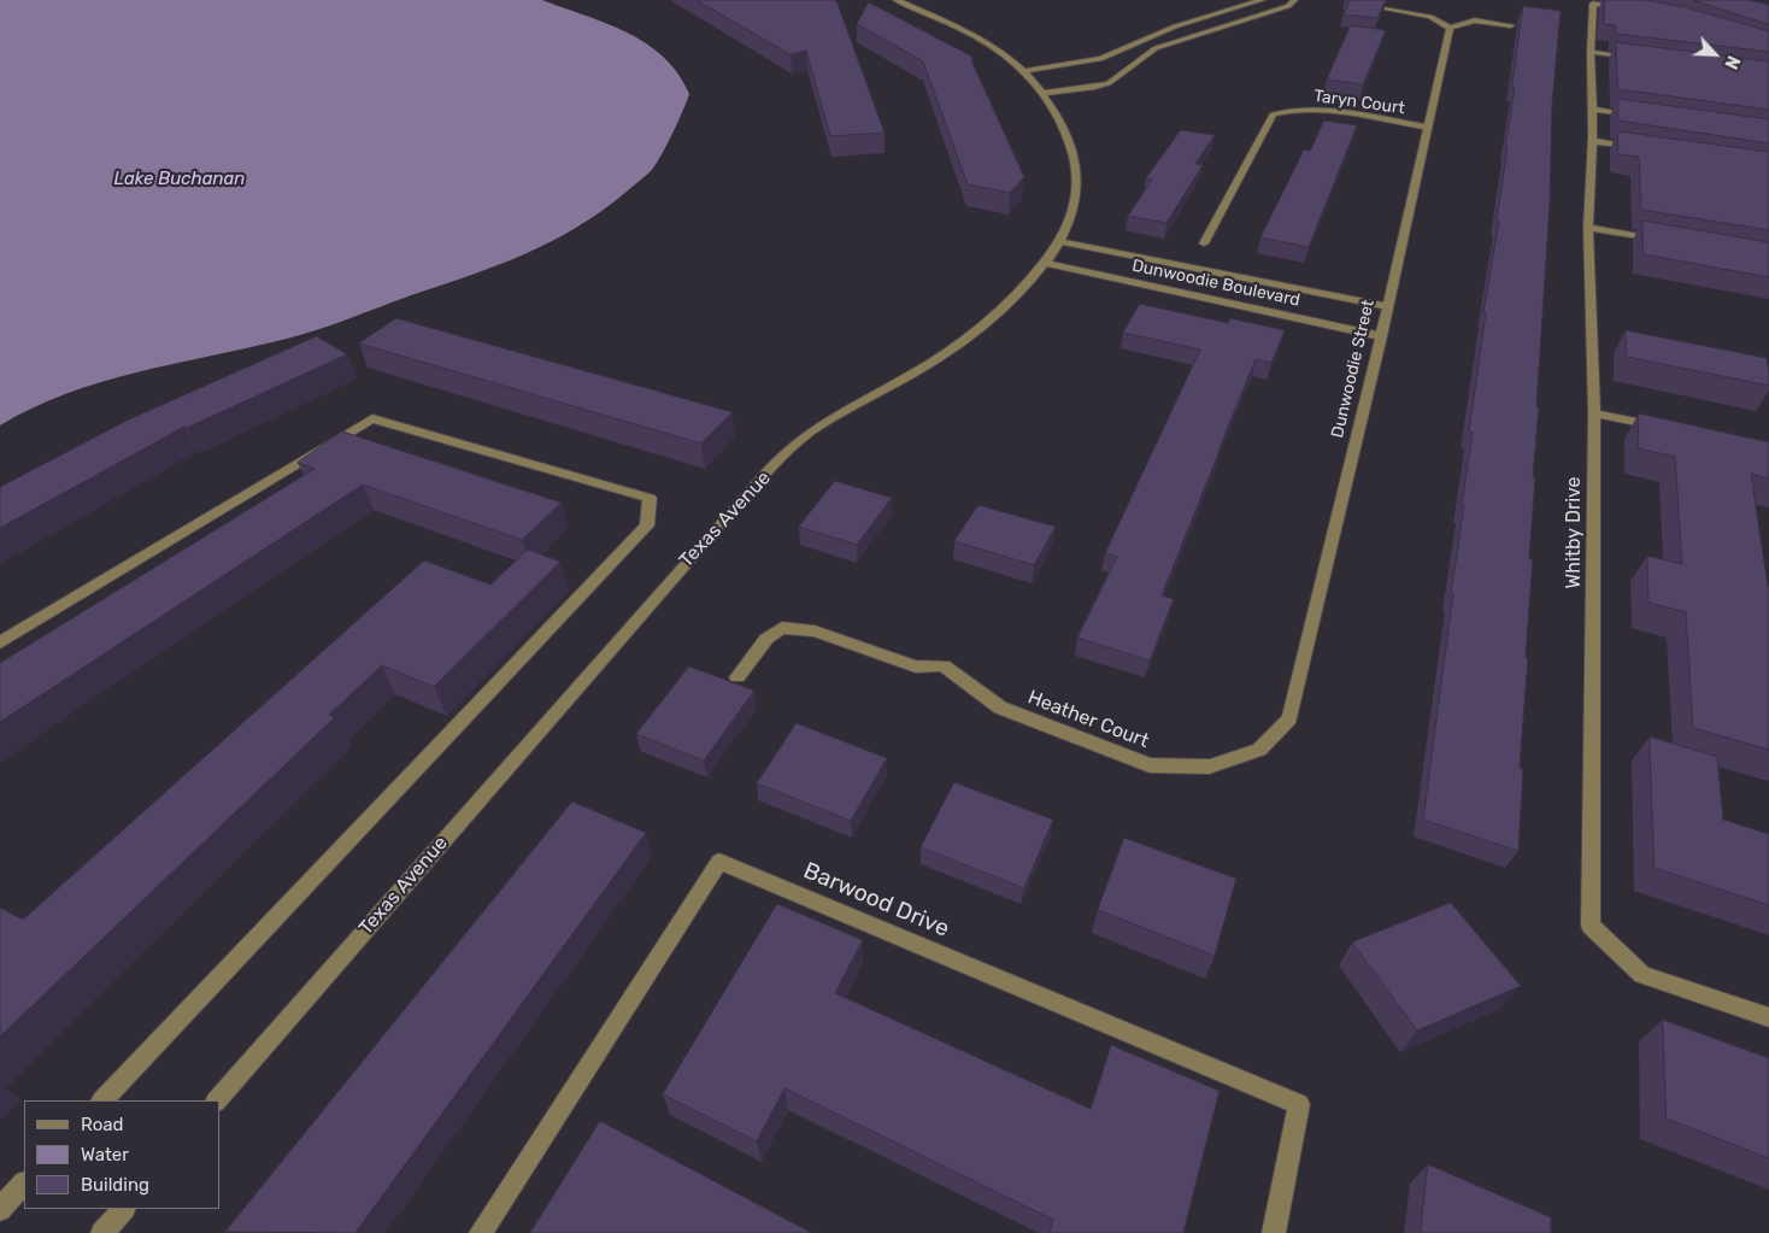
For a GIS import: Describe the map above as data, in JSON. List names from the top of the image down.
{
  "streets": {
    "street": [
      "Taryn Court",
      "Dunwoodie Boulevard",
      "Dunwoodie Street",
      "Texas Avenue",
      "Whitby Drive",
      "Heather Court",
      "Barwood Drive"
    ]
  },
  "crossings": [
    ["Taryn Court", "Dunwoodie Street"],
    ["Dunwoodie Boulevard", "Dunwoodie Street"],
    ["Dunwoodie Boulevard", "Texas Avenue"],
    ["Dunwoodie Street", "Heather Court"]
  ],
  "water": ["Lake Buchanan"],
  "legend": ["Road", "Water", "Building"],
  "north": "bottom right"
}
